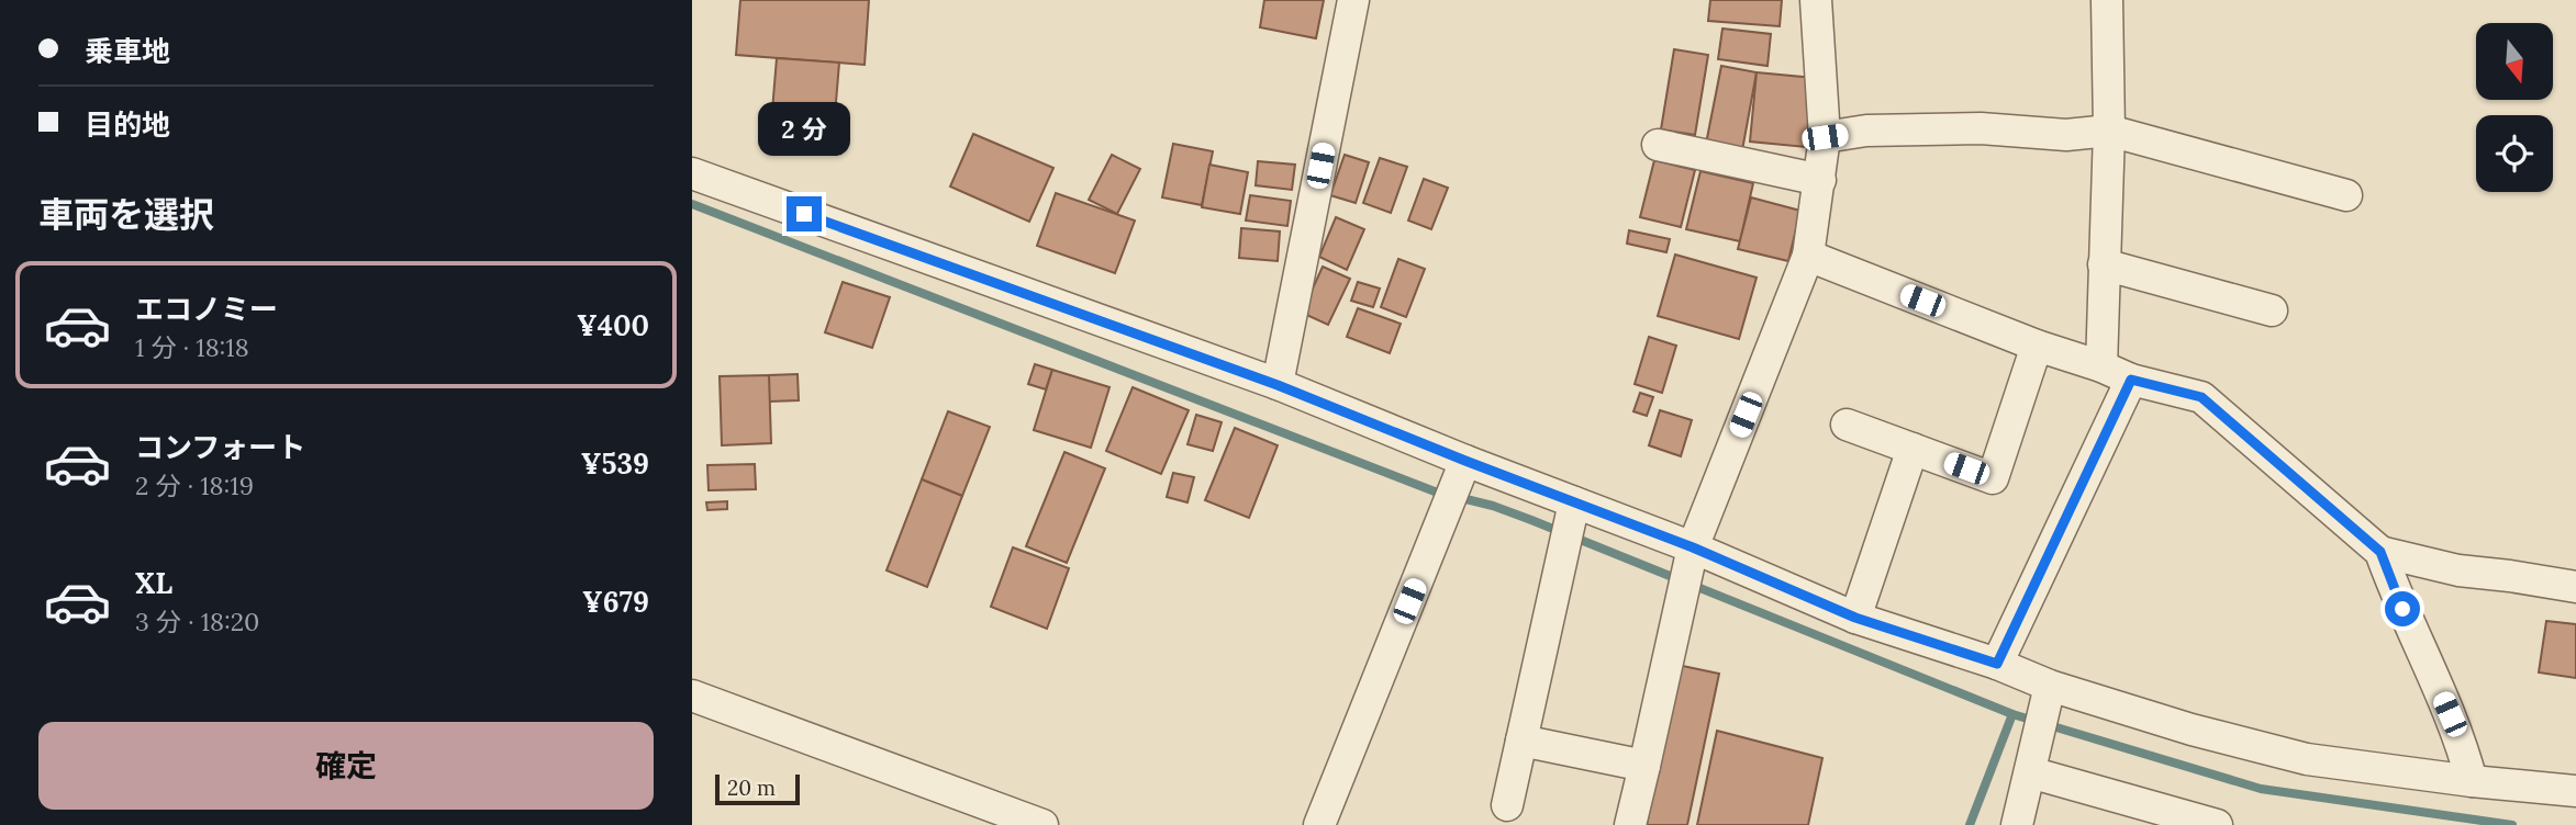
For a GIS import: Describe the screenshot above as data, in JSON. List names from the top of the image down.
{
  "scale_bar": "20 m",
  "north": "bottom",
  "page": {
    "banner": ["乗車地", "目的地"],
    "bubble": "2 分",
    "heading": "車両を選択",
    "list": [
      {
        "name": "エコノミー",
        "note": "1 分 · 18:18",
        "value": "¥400"
      },
      {
        "name": "コンフォート",
        "note": "2 分 · 18:19",
        "value": "¥539"
      },
      {
        "name": "XL",
        "note": "3 分 · 18:20",
        "value": "¥679"
      }
    ],
    "buttons": "確定",
    "scale": "20 m"
  }
}
